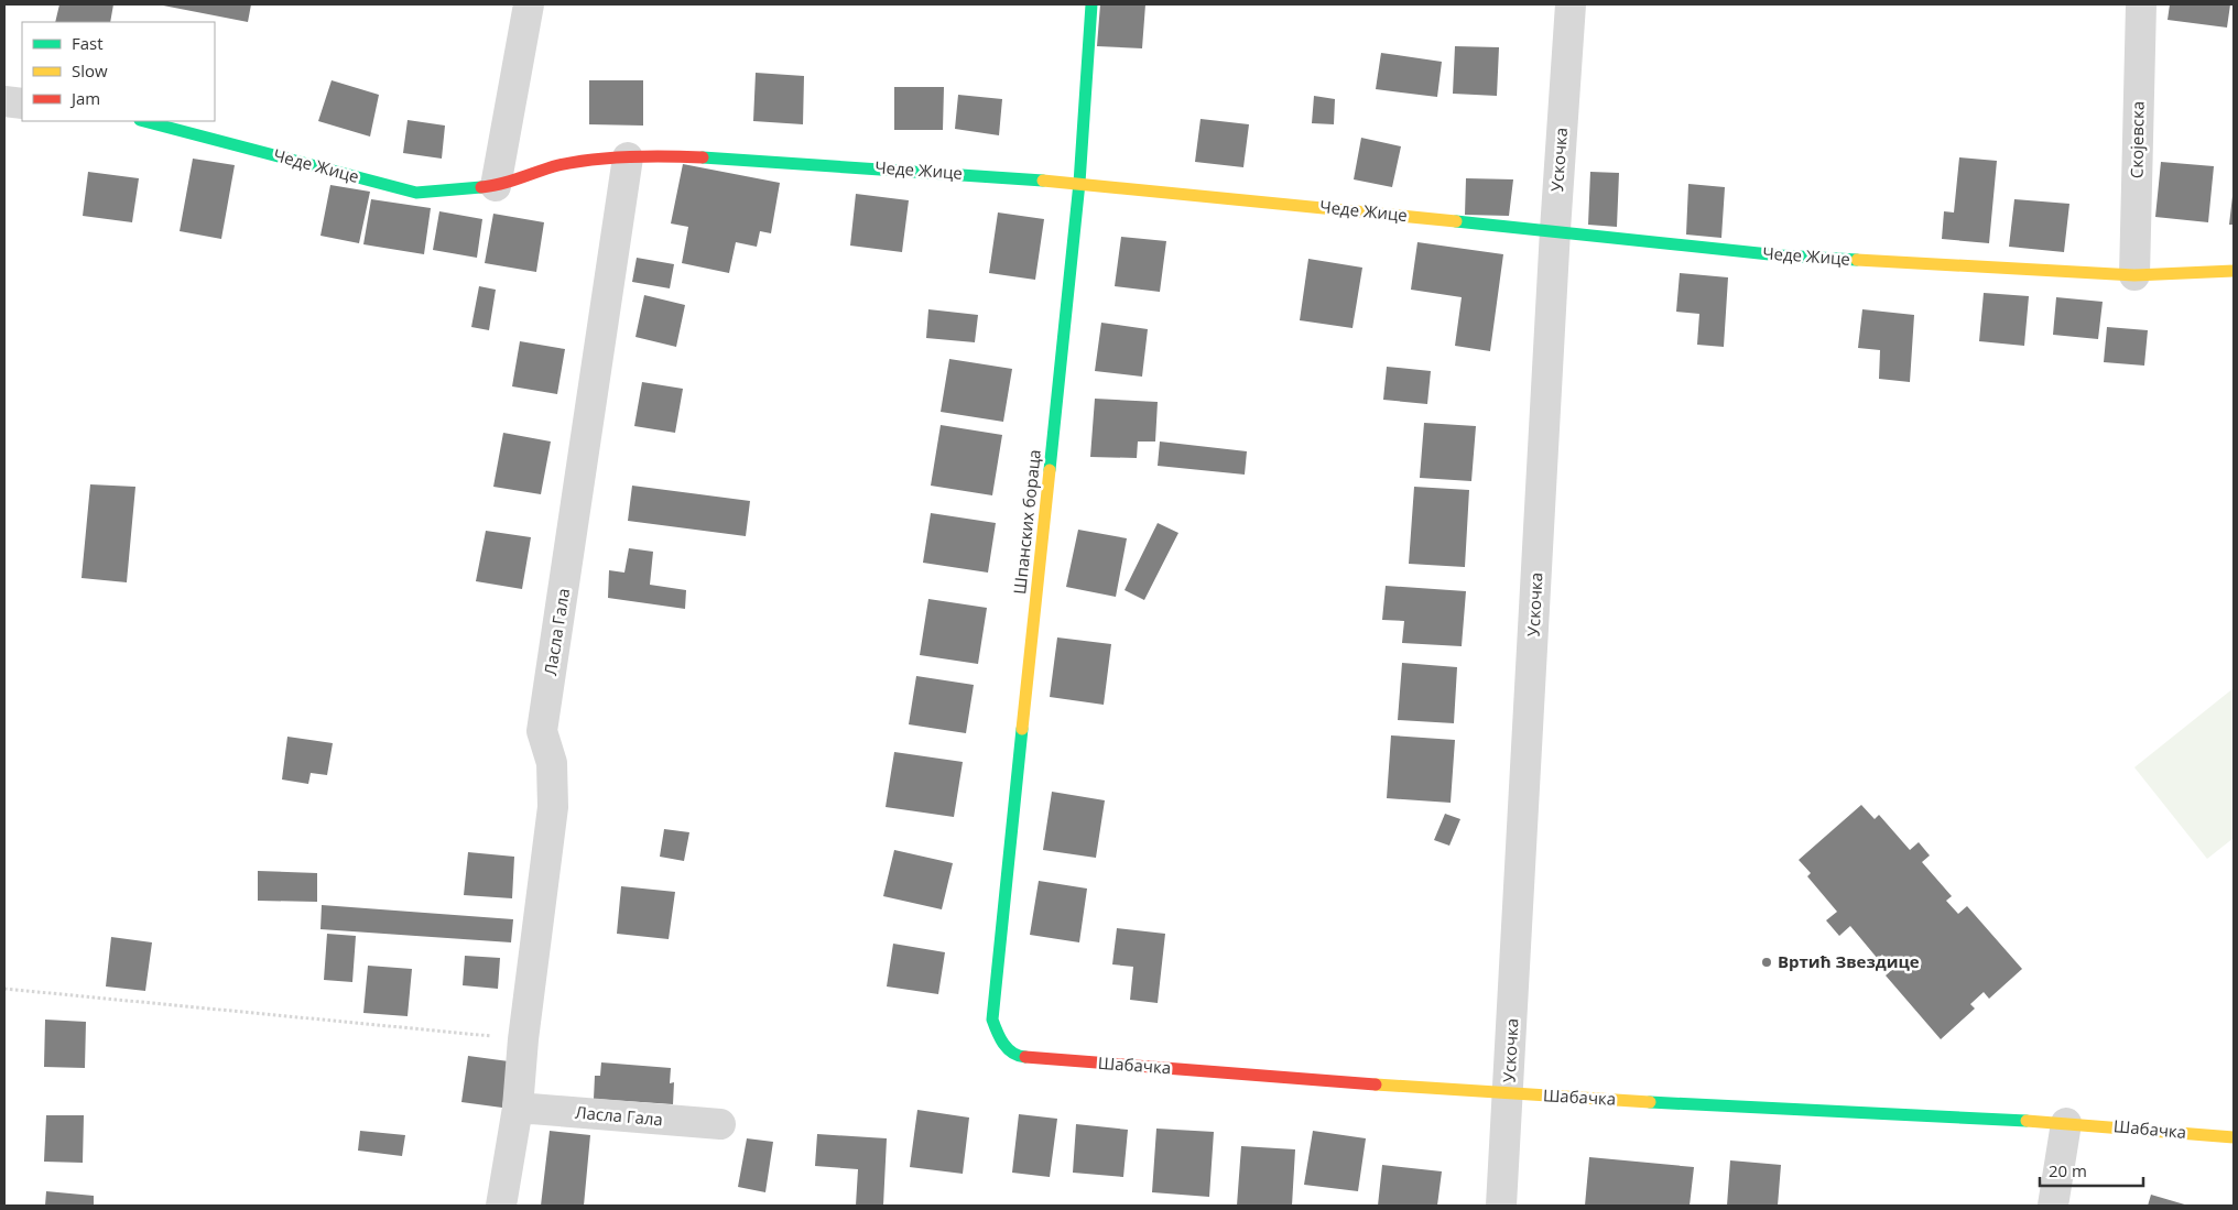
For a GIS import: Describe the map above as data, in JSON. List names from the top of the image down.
{
  "streets": {
    "street": [
      "Скојевска",
      "Ускочка",
      "Чеде Жице",
      "Шпанских бораца",
      "Ласла Гала",
      "Шабачка"
    ]
  },
  "crossings": [
    ["Скојевска", "Чеде Жице"],
    ["Ускочка", "Чеде Жице"],
    ["Ускочка", "Шабачка"],
    ["Чеде Жице", "Шпанских бораца"],
    ["Чеде Жице", "Ласла Гала"],
    ["Шпанских бораца", "Шабачка"]
  ],
  "places": ["Вртић Звездице"],
  "legend": ["Fast", "Slow", "Jam"],
  "scale_bar": "20 m"
}
